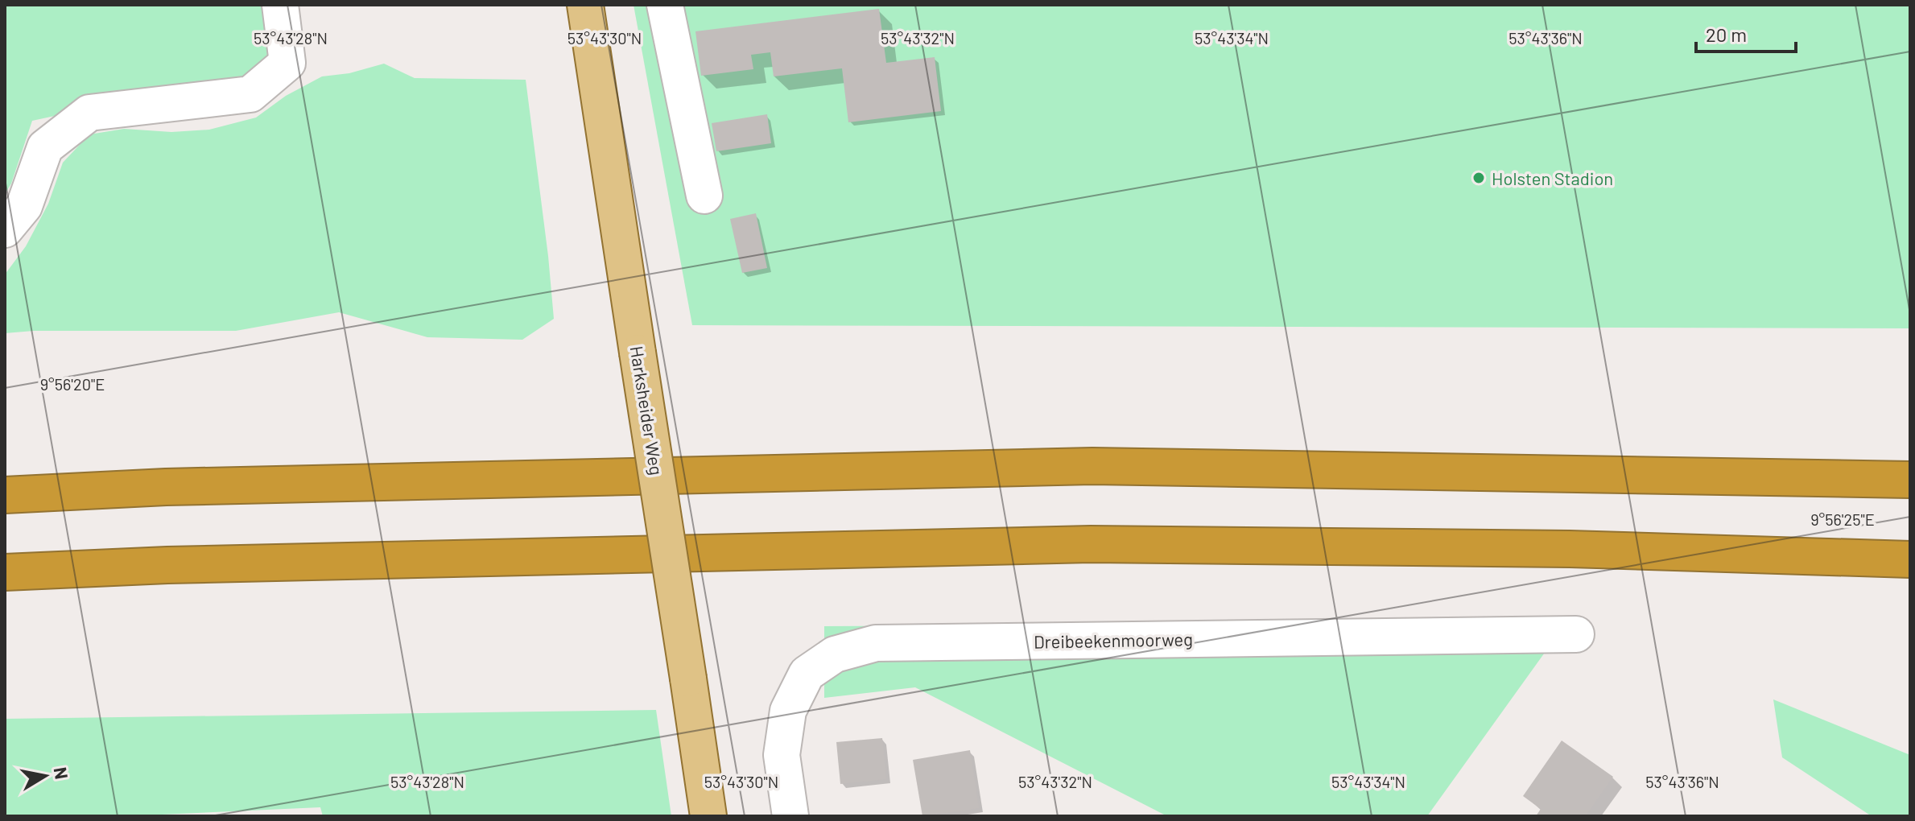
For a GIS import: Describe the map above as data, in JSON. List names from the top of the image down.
{
  "streets": {
    "main road": ["Harksheider Weg"],
    "street": ["Dreibeekenmoorweg"]
  },
  "places": ["Holsten Stadion"],
  "scale_bar": "20 m",
  "north": "right",
  "coordinates": [
    "53°43'28\"N",
    "53°43'30\"N",
    "53°43'32\"N",
    "53°43'34\"N",
    "53°43'36\"N",
    "9°56'20\"E",
    "9°56'25\"E"
  ]
}
